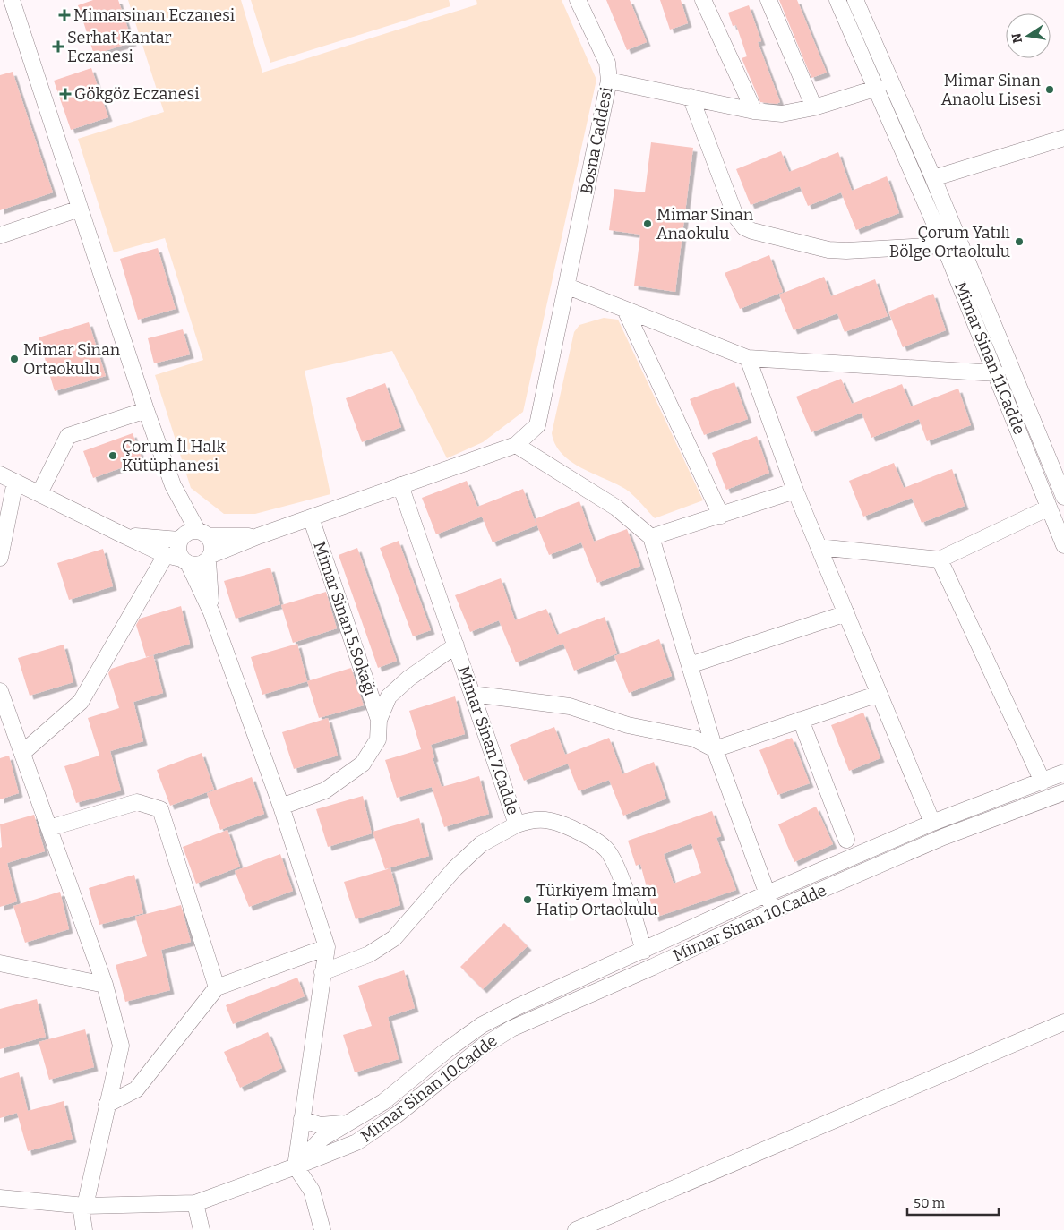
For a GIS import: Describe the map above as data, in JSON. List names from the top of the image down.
{
  "streets": {
    "street": [
      "Bosna Caddesi",
      "Mimar Sinan 11.Cadde",
      "Mimar Sinan 5.Sokağı",
      "Mimar Sinan 7.Cadde",
      "Mimar Sinan 10.Cadde"
    ]
  },
  "crossings": [
    ["Mimar Sinan 7.Cadde", "Mimar Sinan 10.Cadde"]
  ],
  "places": {
    "health": ["Mimarsinan Eczanesi", "Serhat Kantar Eczanesi", "Gökgöz Eczanesi"],
    "other": [
      "Mimar Sinan Anaolu Lisesi",
      "Mimar Sinan Anaokulu",
      "Çorum Yatılı Bölge Ortaokulu",
      "Mimar Sinan Ortaokulu",
      "Çorum İl Halk Kütüphanesi",
      "Türkiyem İmam Hatip Ortaokulu"
    ]
  },
  "scale_bar": "50 m",
  "north": "left"
}
